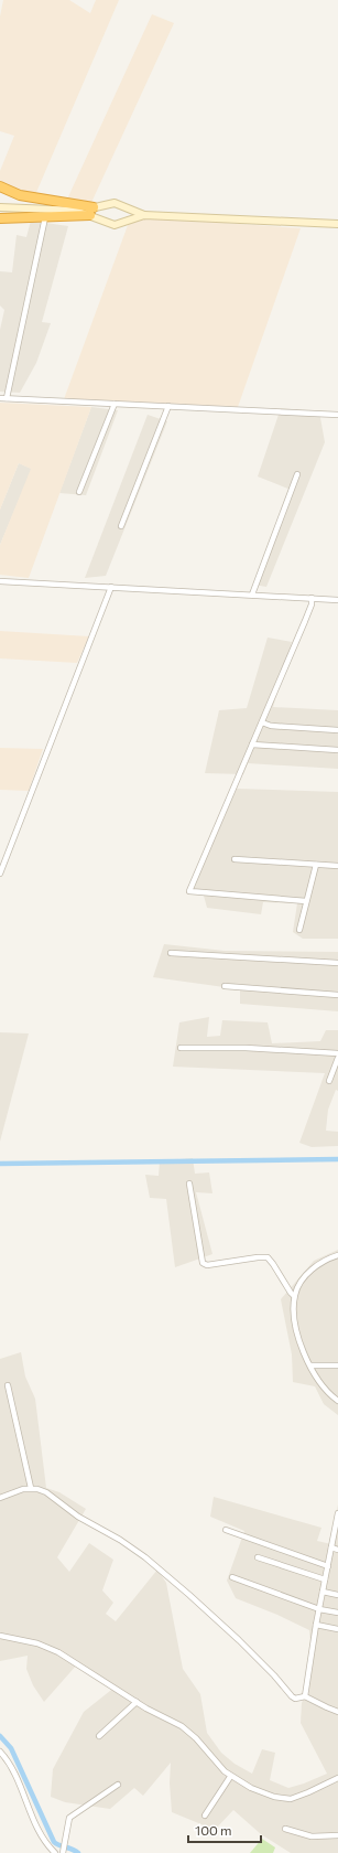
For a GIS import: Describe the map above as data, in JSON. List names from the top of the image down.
{
  "scale_bar": "100 m"
}
